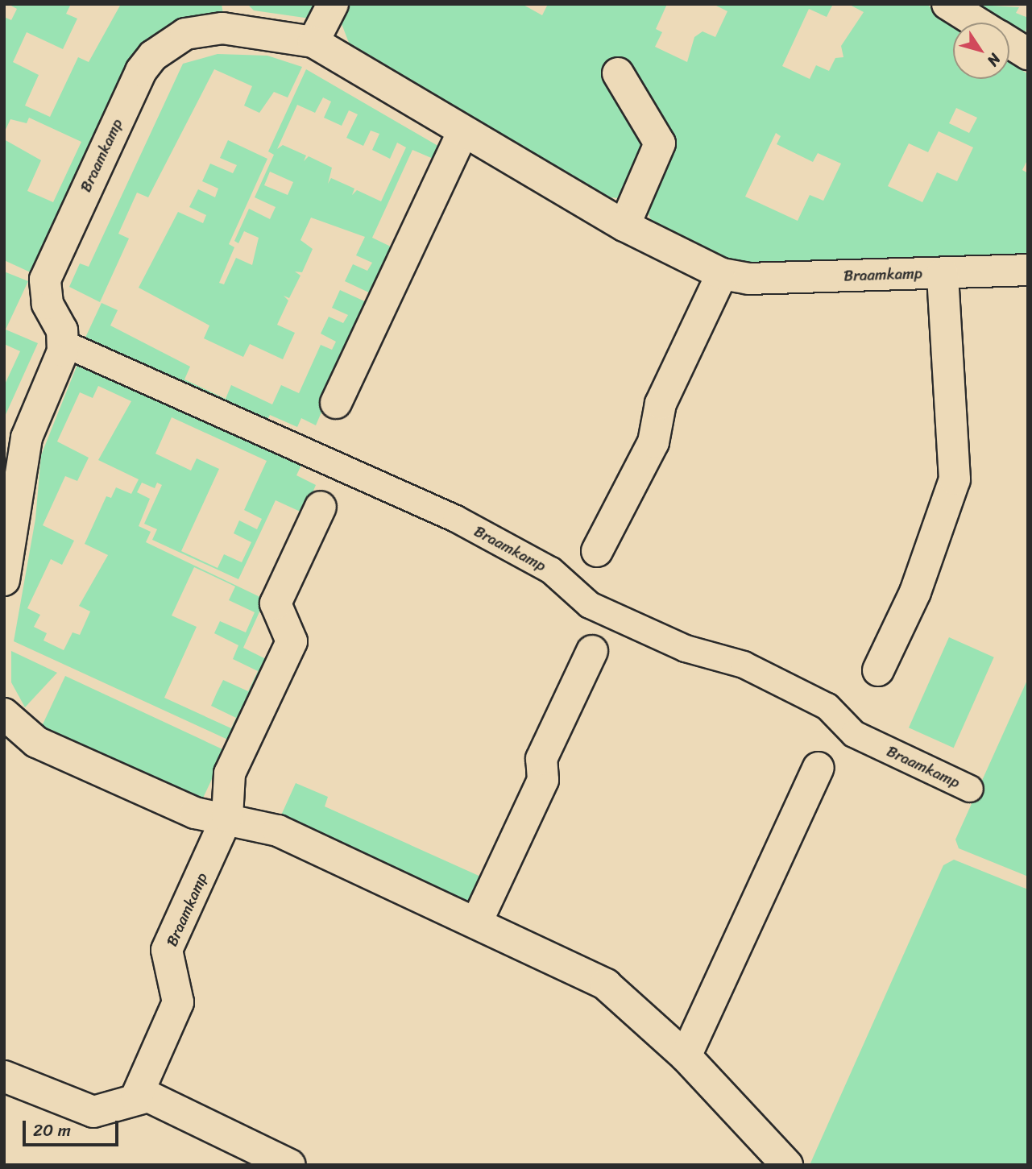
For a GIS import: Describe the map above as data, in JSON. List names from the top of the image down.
{
  "streets": {
    "street": ["Braamkamp"]
  },
  "scale_bar": "20 m",
  "north": "bottom right"
}
